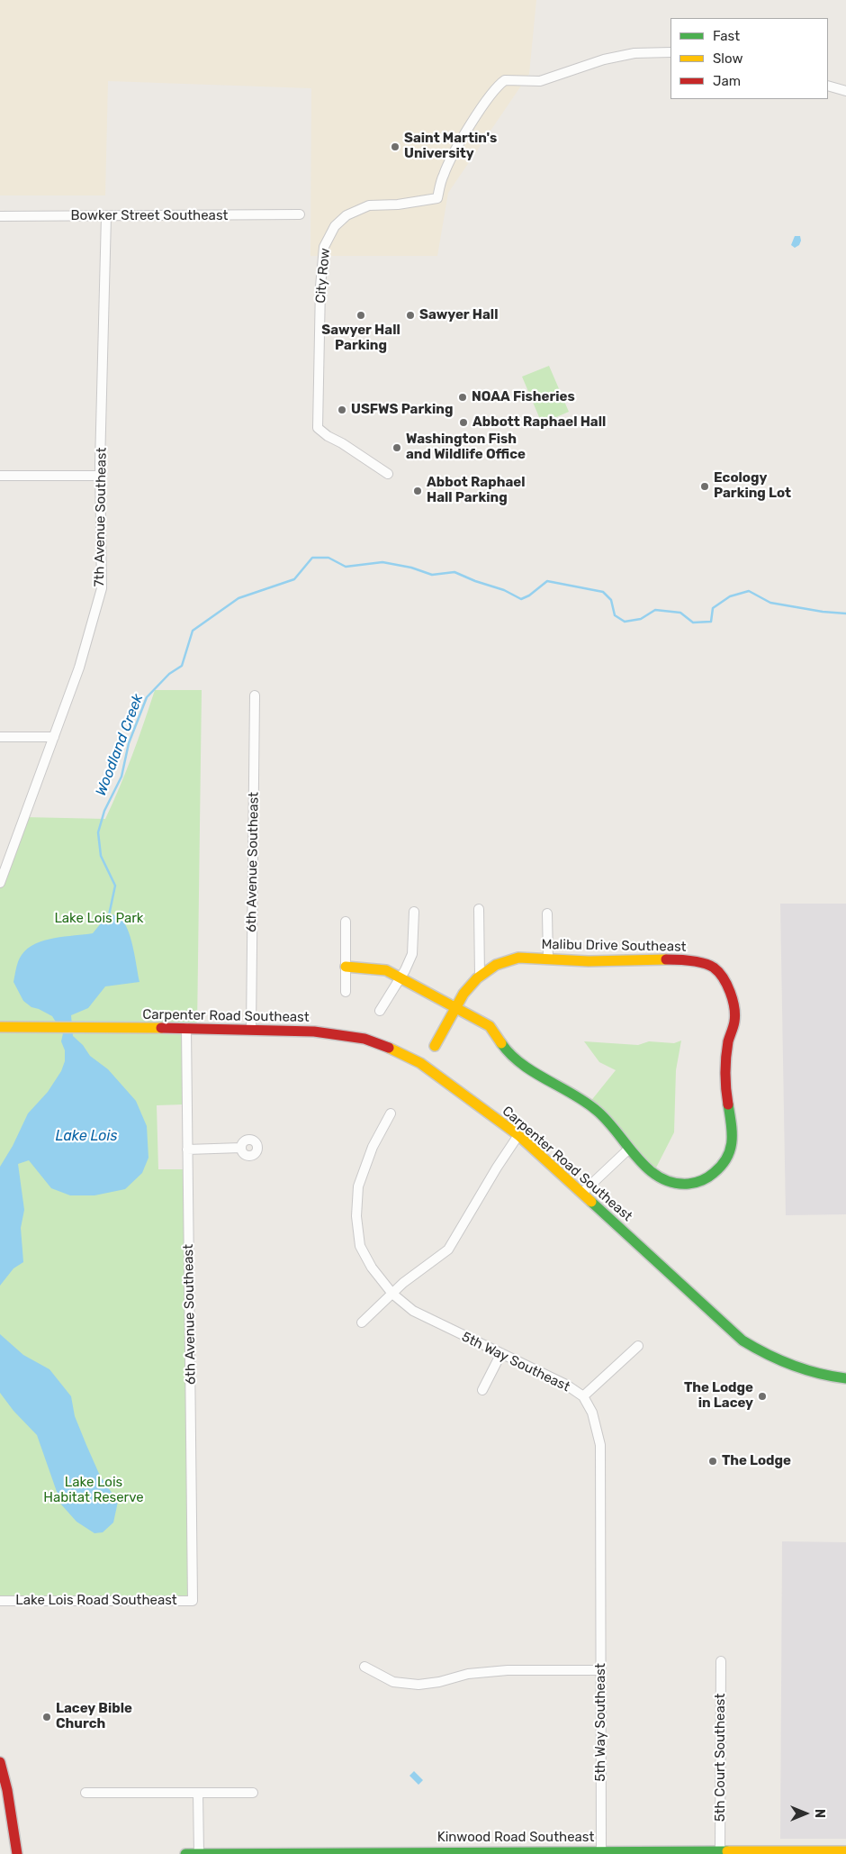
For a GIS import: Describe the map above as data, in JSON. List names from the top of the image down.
{
  "streets": {
    "street": [
      "Bowker Street Southeast",
      "City Row",
      "7th Avenue Southeast",
      "6th Avenue Southeast",
      "Malibu Drive Southeast",
      "Carpenter Road Southeast",
      "5th Way Southeast",
      "Lake Lois Road Southeast",
      "5th Court Southeast",
      "Kinwood Road Southeast"
    ]
  },
  "crossings": [
    ["Bowker Street Southeast", "7th Avenue Southeast"],
    ["6th Avenue Southeast", "Carpenter Road Southeast"],
    ["6th Avenue Southeast", "Lake Lois Road Southeast"],
    ["5th Way Southeast", "Kinwood Road Southeast"],
    ["5th Court Southeast", "Kinwood Road Southeast"]
  ],
  "water": ["Woodland Creek", "Lake Lois"],
  "parks": ["Lake Lois Park", "Lake Lois Habitat Reserve"],
  "places": [
    "Saint Martin's University",
    "Sawyer Hall Parking",
    "Sawyer Hall",
    "NOAA Fisheries",
    "USFWS Parking",
    "Abbott Raphael Hall",
    "Washington Fish and Wildlife Office",
    "Ecology Parking Lot",
    "Abbot Raphael Hall Parking",
    "The Lodge in Lacey",
    "The Lodge",
    "Lacey Bible Church"
  ],
  "legend": ["Fast", "Slow", "Jam"],
  "north": "right"
}
